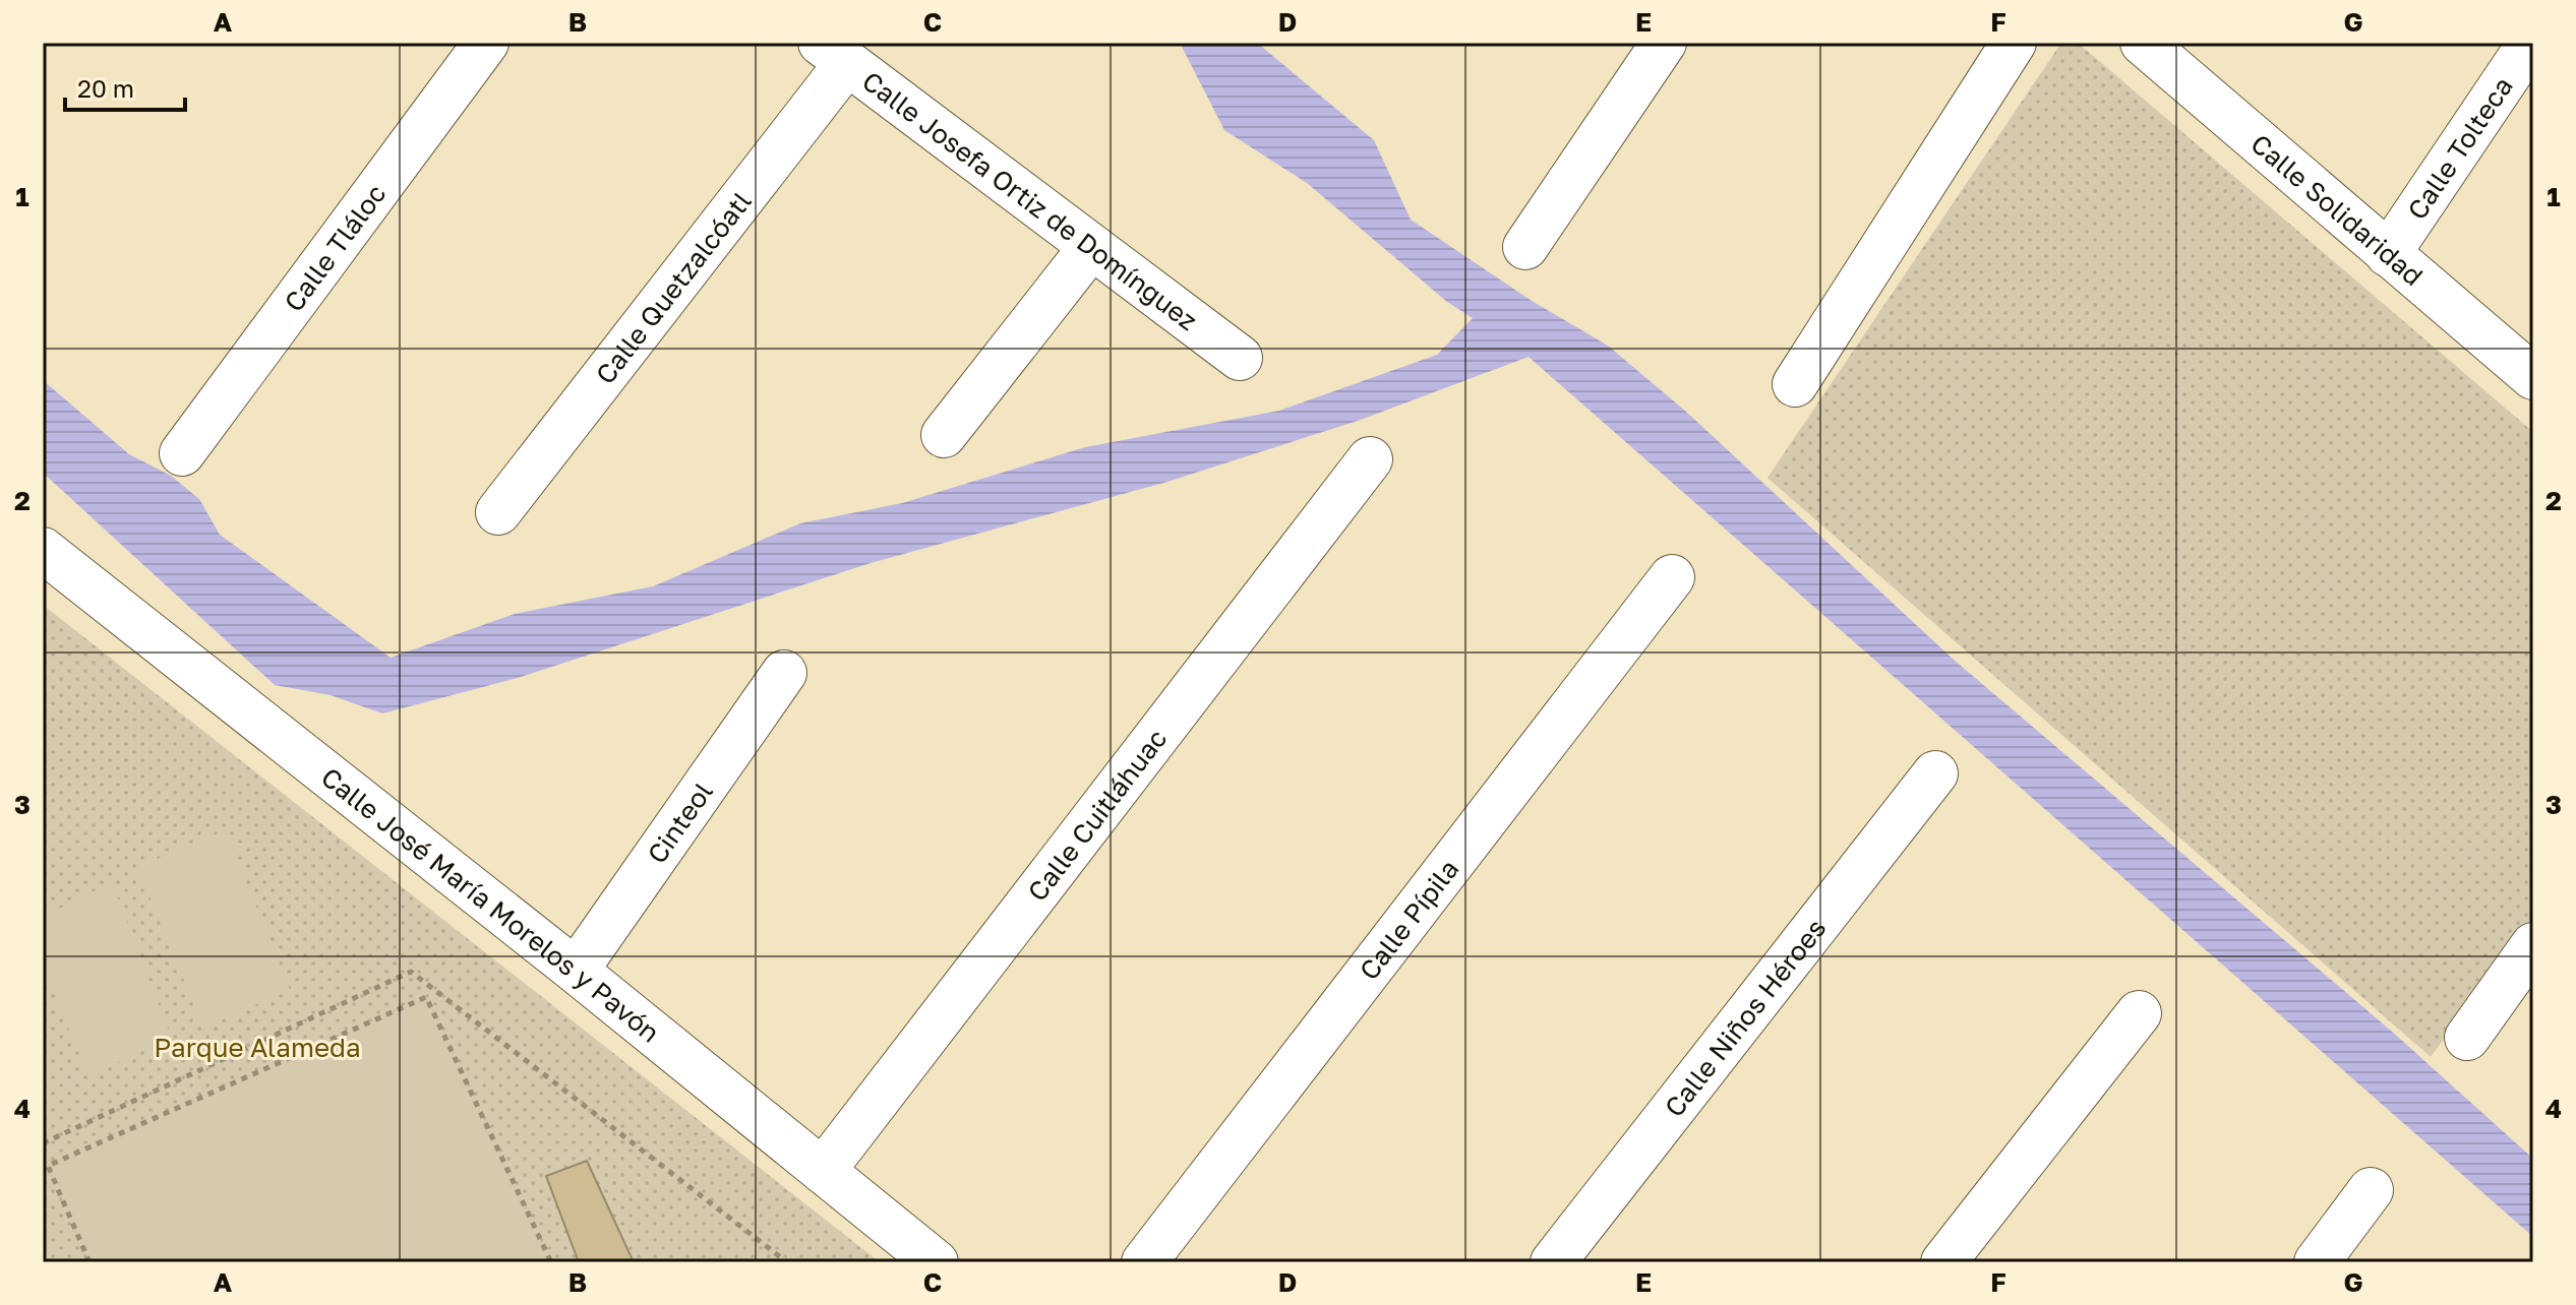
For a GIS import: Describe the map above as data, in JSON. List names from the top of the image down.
{
  "streets": {
    "street": [
      "Calle Tolteca",
      "Calle Josefa Ortiz de Domínguez",
      "Calle Solidaridad",
      "Calle Tláloc",
      "Calle Quetzalcóatl",
      "Calle Cuitláhuac",
      "Cinteol",
      "Calle José María Morelos y Pavón",
      "Calle Pípila",
      "Calle Niños Héroes"
    ]
  },
  "crossings": [
    ["Calle Tolteca", "Calle Solidaridad"],
    ["Calle Josefa Ortiz de Domínguez", "Calle Quetzalcóatl"],
    ["Calle Cuitláhuac", "Calle José María Morelos y Pavón"],
    ["Cinteol", "Calle José María Morelos y Pavón"]
  ],
  "parks": ["Parque Alameda"],
  "scale_bar": "20 m",
  "grid": {
    "columns": [
      "A",
      "B",
      "C",
      "D",
      "E",
      "F",
      "G"
    ],
    "rows": [
      "1",
      "2",
      "3",
      "4"
    ]
  }
}
